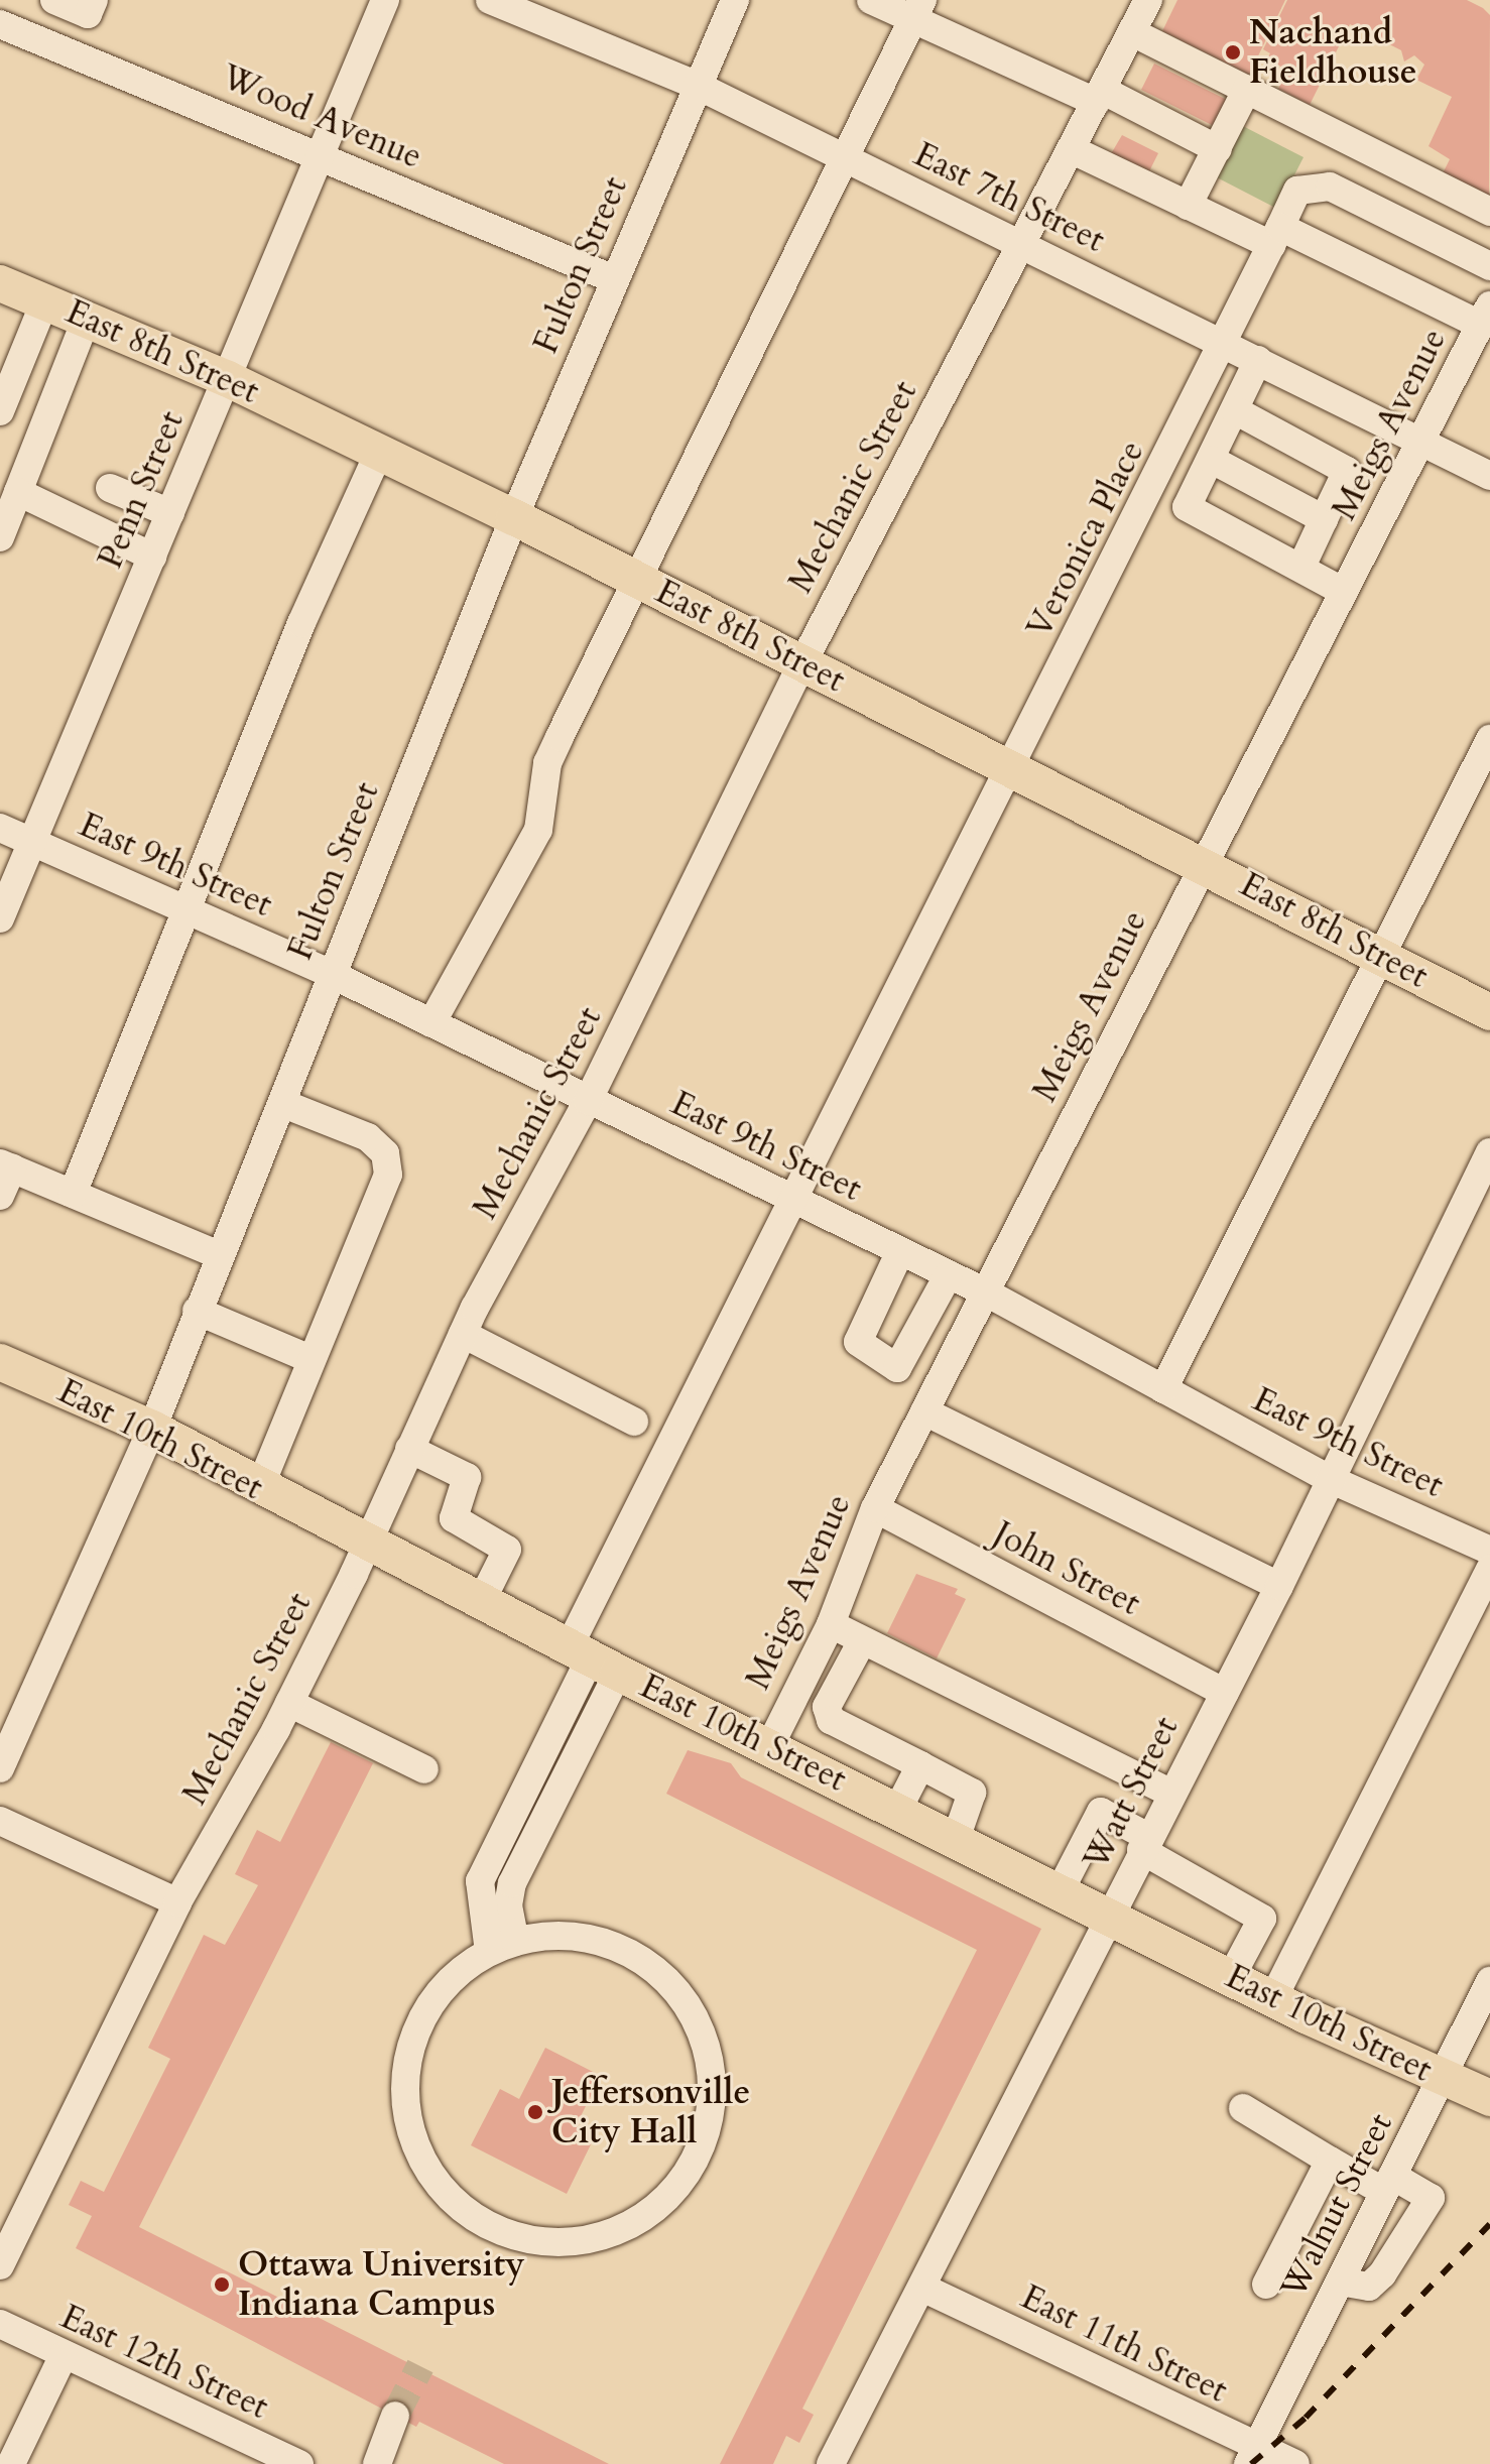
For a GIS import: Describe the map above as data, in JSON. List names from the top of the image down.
{
  "streets": {
    "main road": ["East 8th Street", "East 10th Street"],
    "street": [
      "Wood Avenue",
      "East 7th Street",
      "Fulton Street",
      "Meigs Avenue",
      "Mechanic Street",
      "Penn Street",
      "Veronica Place",
      "East 9th Street",
      "John Street",
      "Watt Street",
      "Walnut Street",
      "East 11th Street",
      "East 12th Street"
    ]
  },
  "crossings": [
    ["Wood Avenue", "Fulton Street"],
    ["Wood Avenue", "Penn Street"],
    ["East 7th Street", "Fulton Street"],
    ["East 7th Street", "Meigs Avenue"],
    ["East 7th Street", "Mechanic Street"],
    ["East 7th Street", "Veronica Place"],
    ["Fulton Street", "East 8th Street"],
    ["Fulton Street", "East 9th Street"],
    ["Fulton Street", "East 10th Street"],
    ["East 8th Street", "Meigs Avenue"],
    ["East 8th Street", "Mechanic Street"],
    ["East 8th Street", "Penn Street"],
    ["East 8th Street", "Veronica Place"],
    ["Meigs Avenue", "East 9th Street"],
    ["Meigs Avenue", "East 10th Street"],
    ["Meigs Avenue", "John Street"],
    ["Mechanic Street", "East 9th Street"],
    ["Mechanic Street", "East 10th Street"],
    ["Penn Street", "East 9th Street"],
    ["Veronica Place", "East 9th Street"],
    ["Veronica Place", "East 10th Street"],
    ["East 9th Street", "Watt Street"],
    ["East 10th Street", "Watt Street"],
    ["East 10th Street", "Walnut Street"],
    ["John Street", "Watt Street"],
    ["Watt Street", "East 11th Street"],
    ["Walnut Street", "East 11th Street"]
  ],
  "places": ["Nachand Fieldhouse", "Jeffersonville City Hall", "Ottawa University Indiana Campus"]
}
